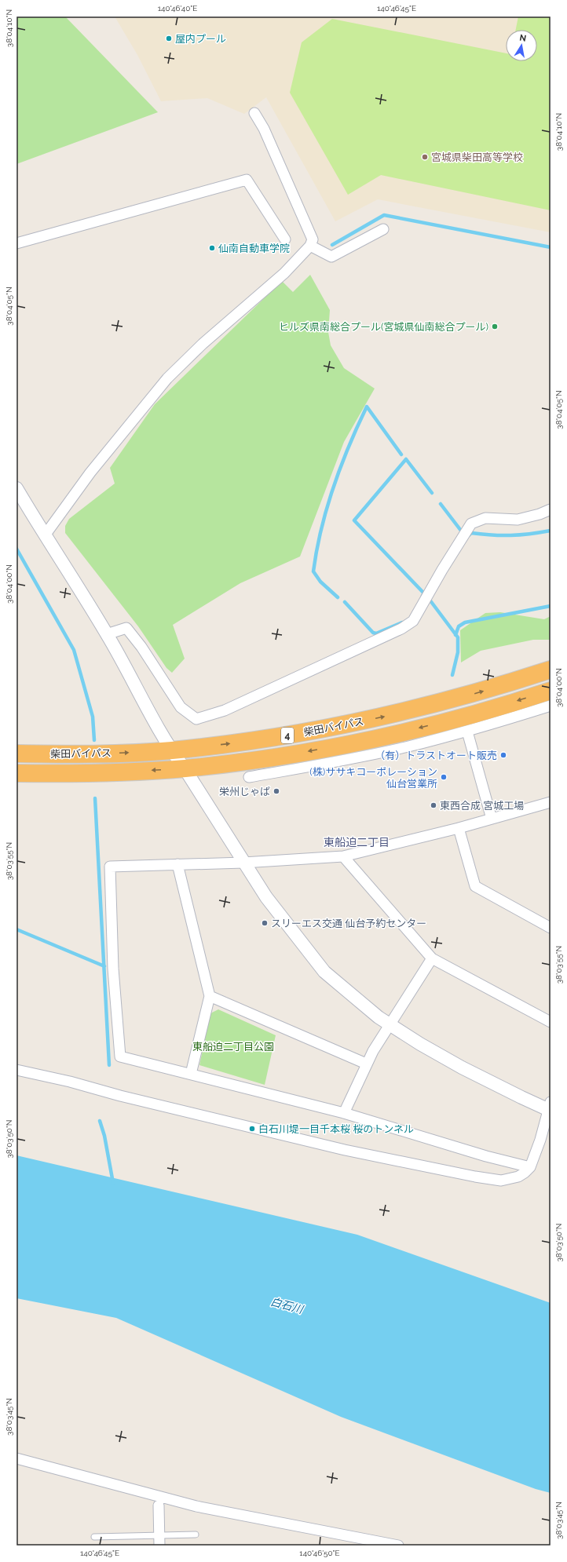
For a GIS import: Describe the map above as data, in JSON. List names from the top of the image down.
{
  "streets": {
    "highway": ["柴田バイパス", "4"]
  },
  "districts": ["東船迫二丁目"],
  "water": ["白石川"],
  "parks": ["東船迫二丁目公園"],
  "places": [
    "屋内プール",
    "宮城県柴田高等学校",
    "仙南自動車学院",
    "ヒルズ県南総合プール(宮城県仙南総合プール)",
    "（有）トラストオート販売",
    "(株)ササキコーポレーション 仙台営業所",
    "栄州じゃぱ",
    "東西合成 宮城工場",
    "スリーエス交通 仙台予約センター",
    "白石川堤一目千本桜 桜のトンネル"
  ],
  "north": "top",
  "coordinates": [
    "140°46'40\"E",
    "140°46'45\"E",
    "38°04'10\"N",
    "38°04'05\"N",
    "38°04'00\"N",
    "38°03'55\"N",
    "38°03'50\"N",
    "38°03'45\"N",
    "140°46'50\"E"
  ]
}
